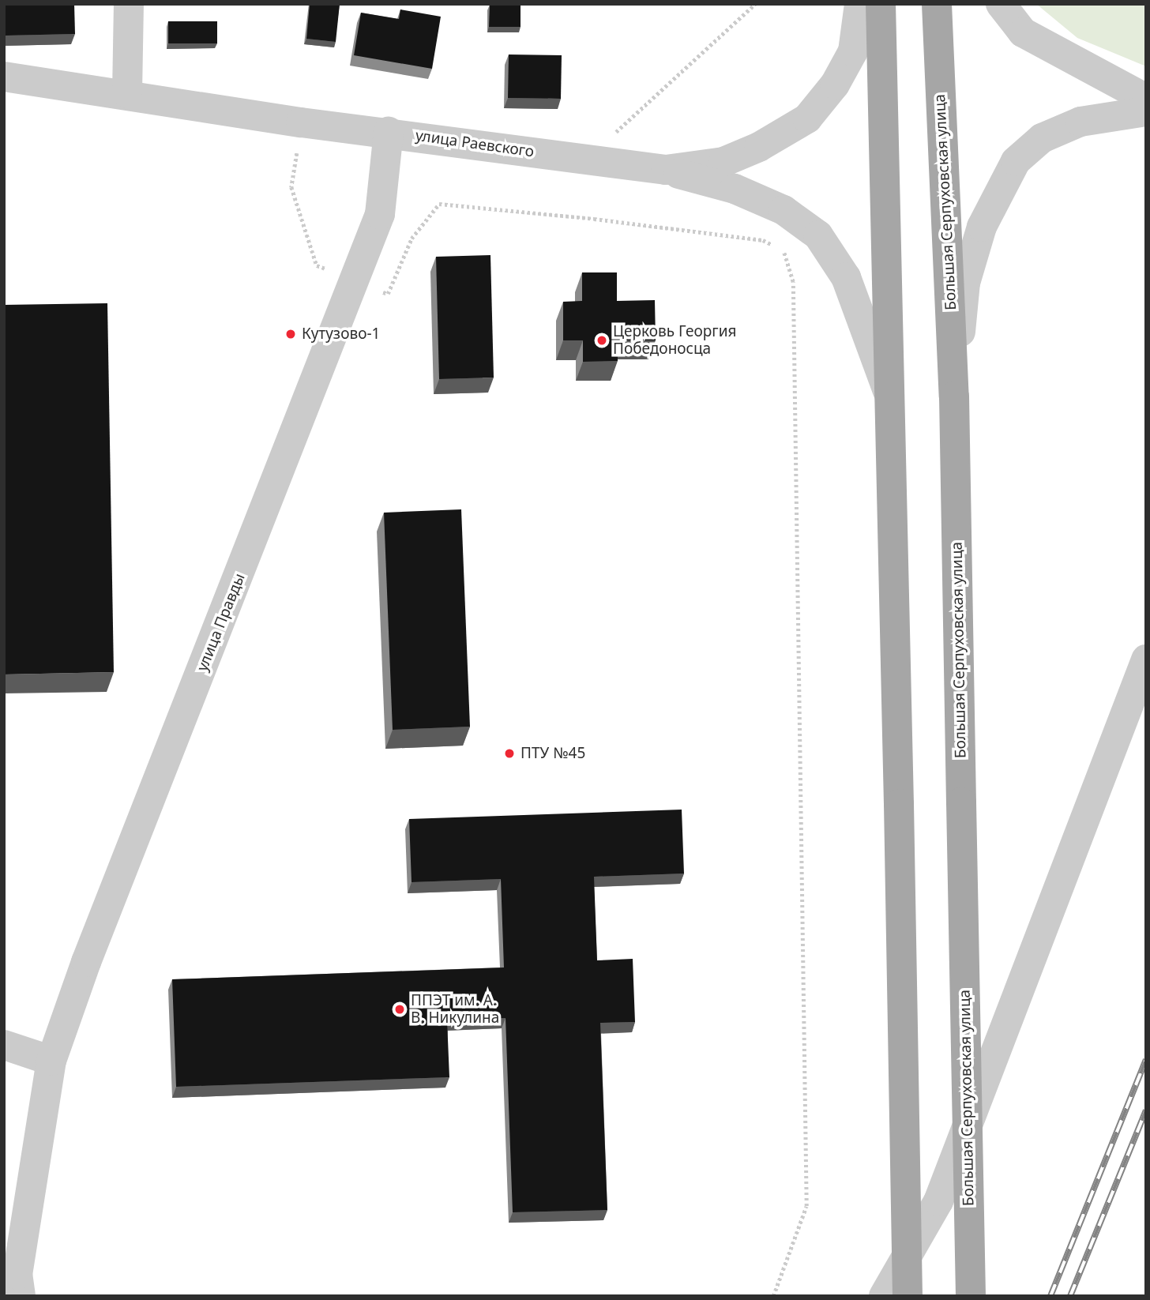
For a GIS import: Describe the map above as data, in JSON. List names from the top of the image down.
{
  "streets": {
    "main road": ["Большая Серпуховская улица"],
    "street": ["улица Раевского", "улица Правды"]
  },
  "crossings": [
    ["улица Раевского", "улица Правды"]
  ],
  "places": [
    "Кутузово-1",
    "Церковь Георгия Победоносца",
    "ПТУ №45",
    "ППЭТ им. А. В. Никулина"
  ]
}
